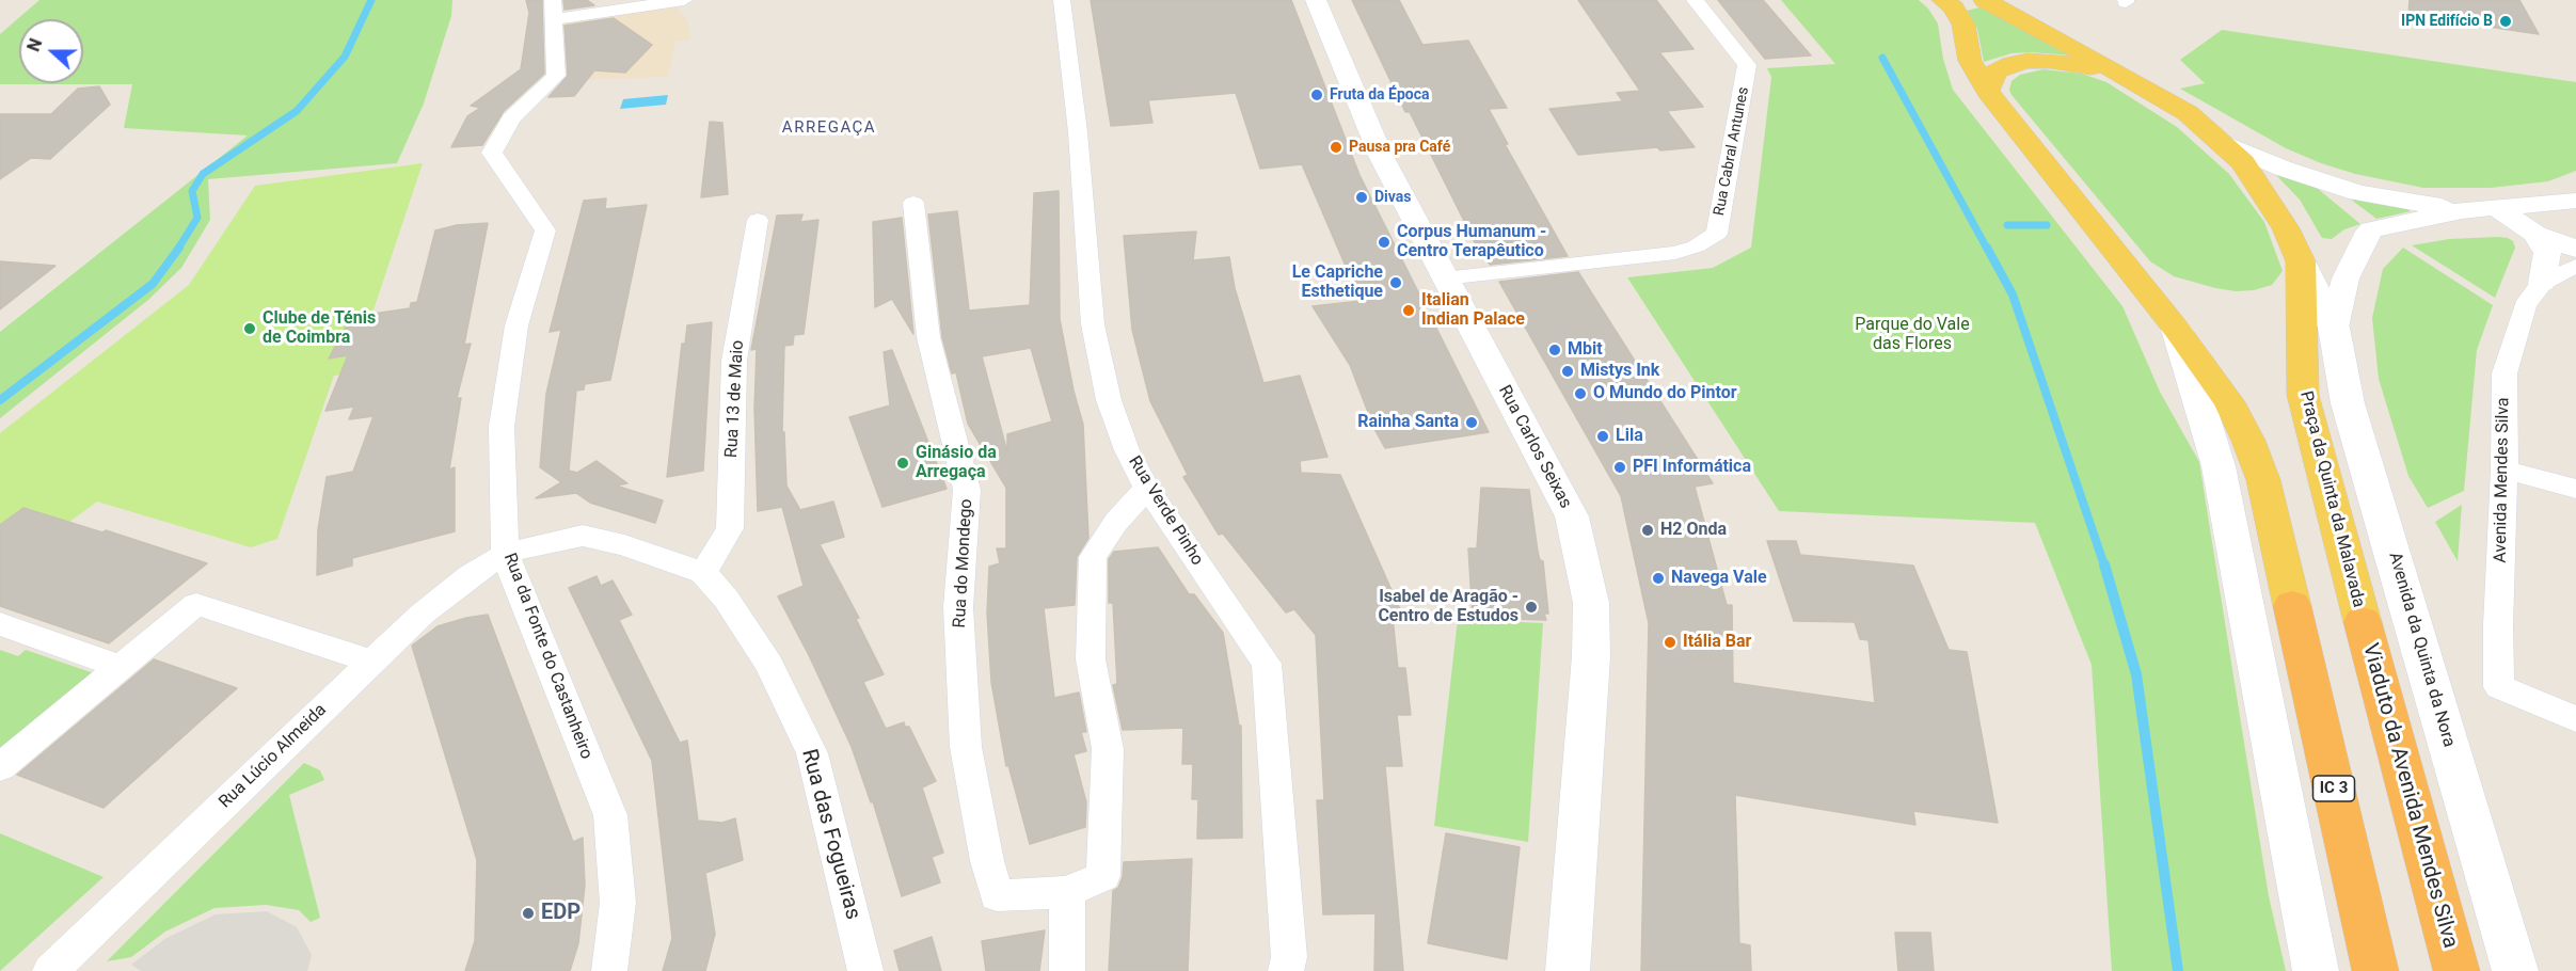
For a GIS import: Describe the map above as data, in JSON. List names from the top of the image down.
{
  "streets": {
    "highway": ["IC 3", "Viaduto da Avenida Mendes Silva"],
    "main road": ["Praça da Quinta da Malavada", "Avenida da Quinta da Nora"],
    "street": [
      "Rua Cabral Antunes",
      "Rua 13 de Maio",
      "Rua Carlos Seixas",
      "Avenida Mendes Silva",
      "Rua Verde Pinho",
      "Rua do Mondego",
      "Rua da Fonte do Castanheiro",
      "Rua Lúcio Almeida",
      "Rua das Fogueiras"
    ]
  },
  "crossings": [
    ["Rua Cabral Antunes", "Rua Carlos Seixas"],
    ["Rua 13 de Maio", "Rua Lúcio Almeida"],
    ["Rua 13 de Maio", "Rua das Fogueiras"],
    ["Praça da Quinta da Malavada", "Avenida da Quinta da Nora"],
    ["Praça da Quinta da Malavada", "Viaduto da Avenida Mendes Silva"],
    ["Rua da Fonte do Castanheiro", "Rua Lúcio Almeida"],
    ["Rua Lúcio Almeida", "Rua das Fogueiras"]
  ],
  "districts": ["ARREGAÇA"],
  "parks": ["Parque do Vale das Flores"],
  "places": [
    "IPN Edifício B",
    "Fruta da Época",
    "Pausa pra Café",
    "Divas",
    "Corpus Humanum - Centro Terapêutico",
    "Le Capriche Esthetique",
    "Italian Indian Palace",
    "Clube de Ténis de Coimbra",
    "Mbit",
    "Mistys Ink",
    "O Mundo do Pintor",
    "Rainha Santa",
    "Lila",
    "Ginásio da Arregaça",
    "PFI Informática",
    "H2 Onda",
    "Navega Vale",
    "Isabel de Aragão - Centro de Estudos",
    "Itália Bar",
    "EDP"
  ],
  "north": "left"
}
